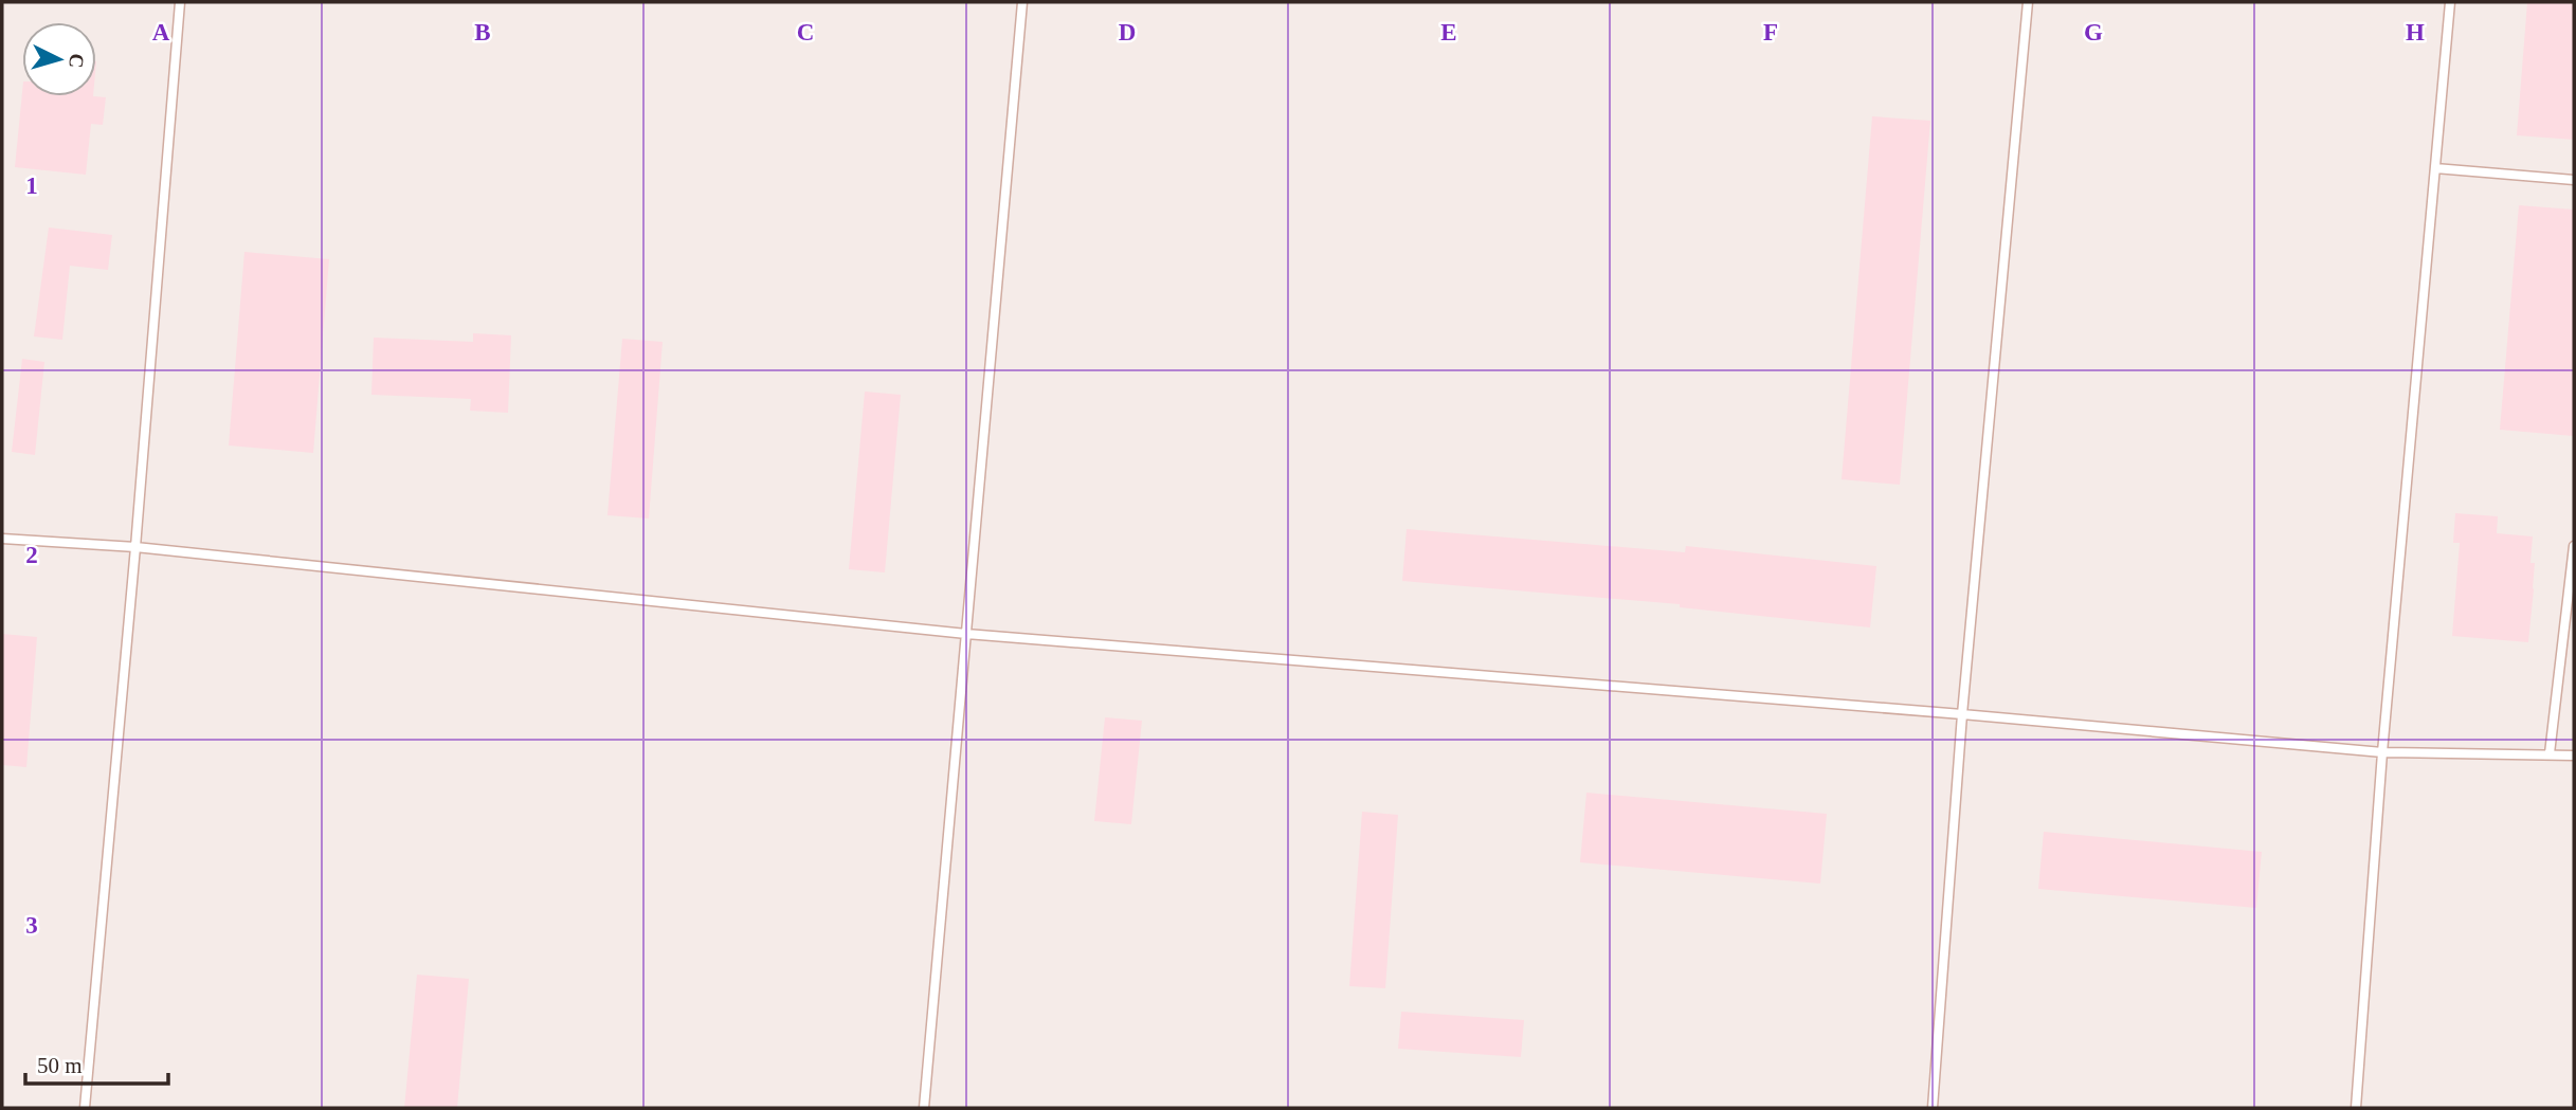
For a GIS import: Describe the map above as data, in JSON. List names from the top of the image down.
{
  "scale_bar": "50 m",
  "north": "right",
  "grid": {
    "columns": [
      "A",
      "B",
      "C",
      "D",
      "E",
      "F",
      "G",
      "H"
    ],
    "rows": ["1", "2", "3"]
  }
}
